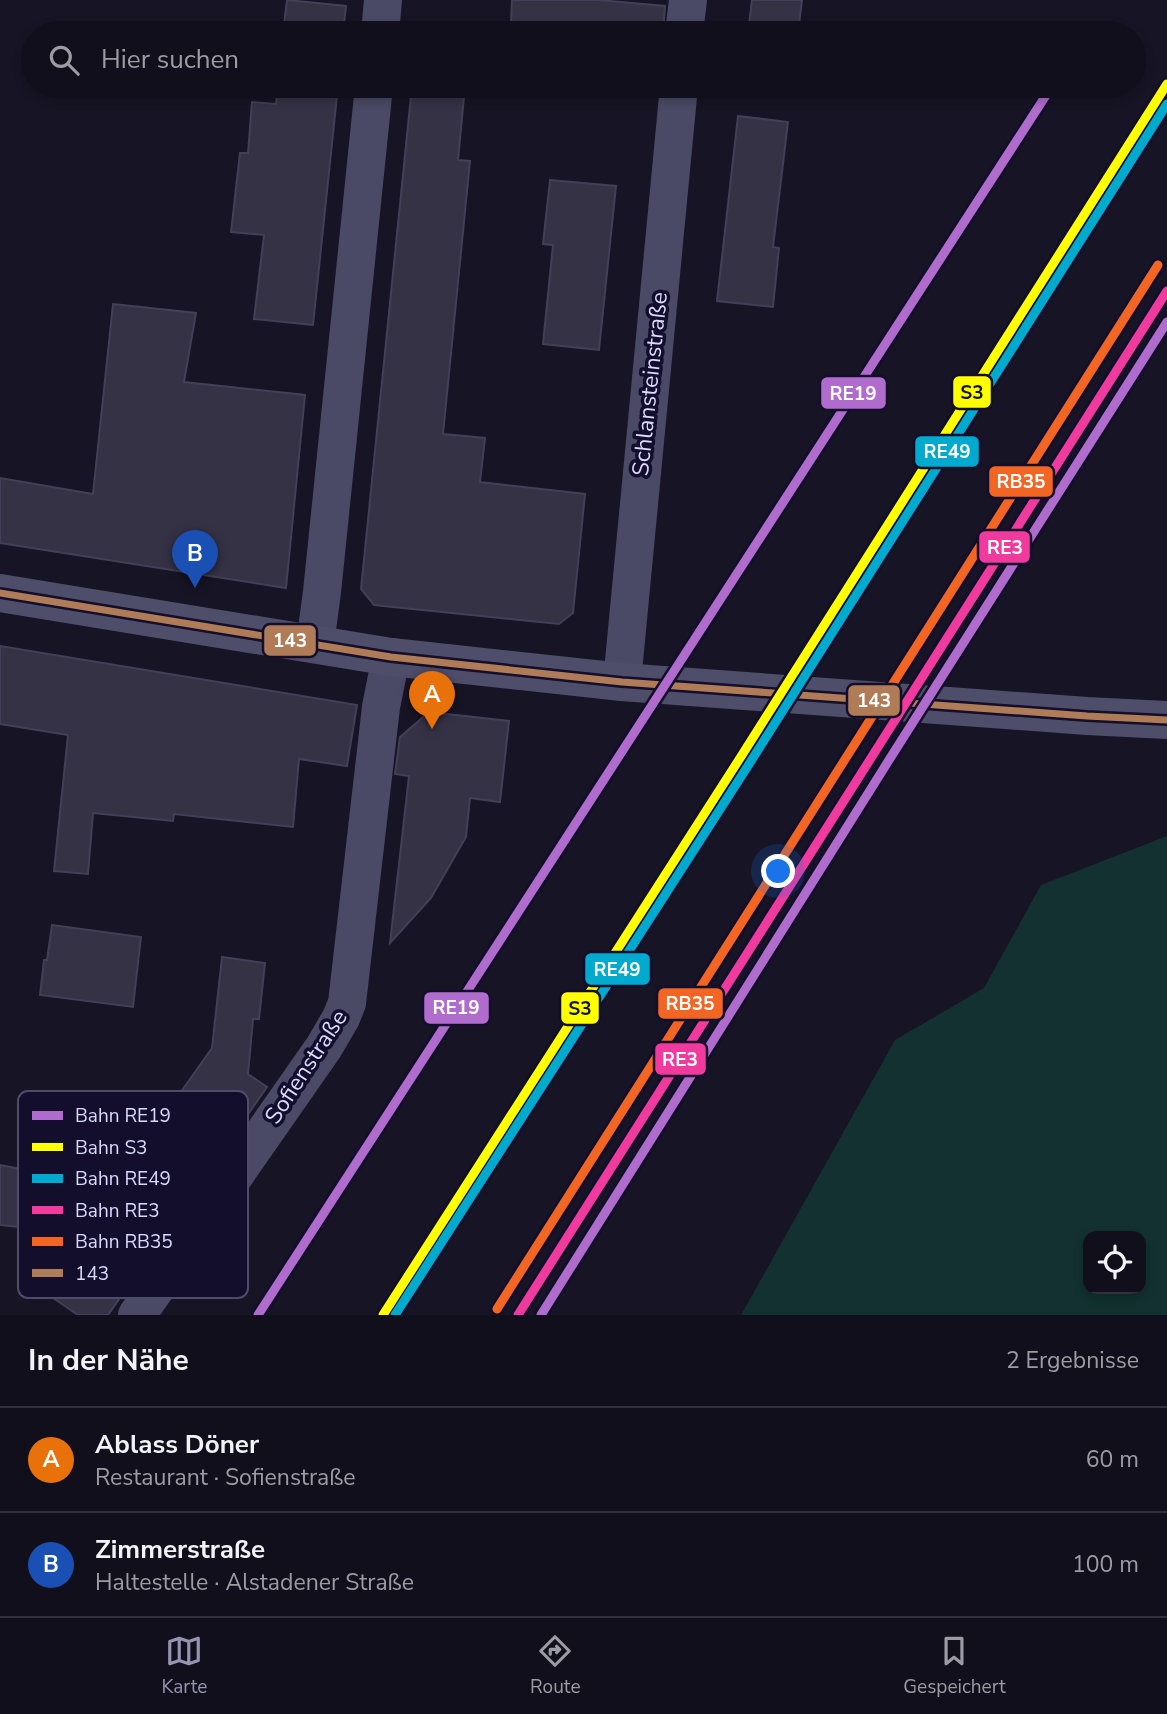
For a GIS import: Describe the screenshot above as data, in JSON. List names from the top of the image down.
{
  "streets": {
    "street": ["Schlansteinstraße", "Sofienstraße"]
  },
  "lines": [
    "rail line S3",
    "rail line RE19",
    "rail line RE49",
    "rail line RB35",
    "rail line RE3",
    "transit line 143"
  ],
  "legend": [
    "Bahn RE19",
    "Bahn S3",
    "Bahn RE49",
    "Bahn RE3",
    "Bahn RB35",
    "143"
  ],
  "page": {
    "search": "Hier suchen",
    "pins": ["B", "A"],
    "heading": ["In der Nähe", "2 Ergebnisse"],
    "list": [
      {
        "mark": "A",
        "name": "Ablass Döner",
        "note": "Restaurant · Sofienstraße",
        "value": "60 m"
      },
      {
        "mark": "B",
        "name": "Zimmerstraße",
        "note": "Haltestelle · Alstadener Straße",
        "value": "100 m"
      }
    ],
    "nav": ["Karte", "Route", "Gespeichert"]
  }
}
